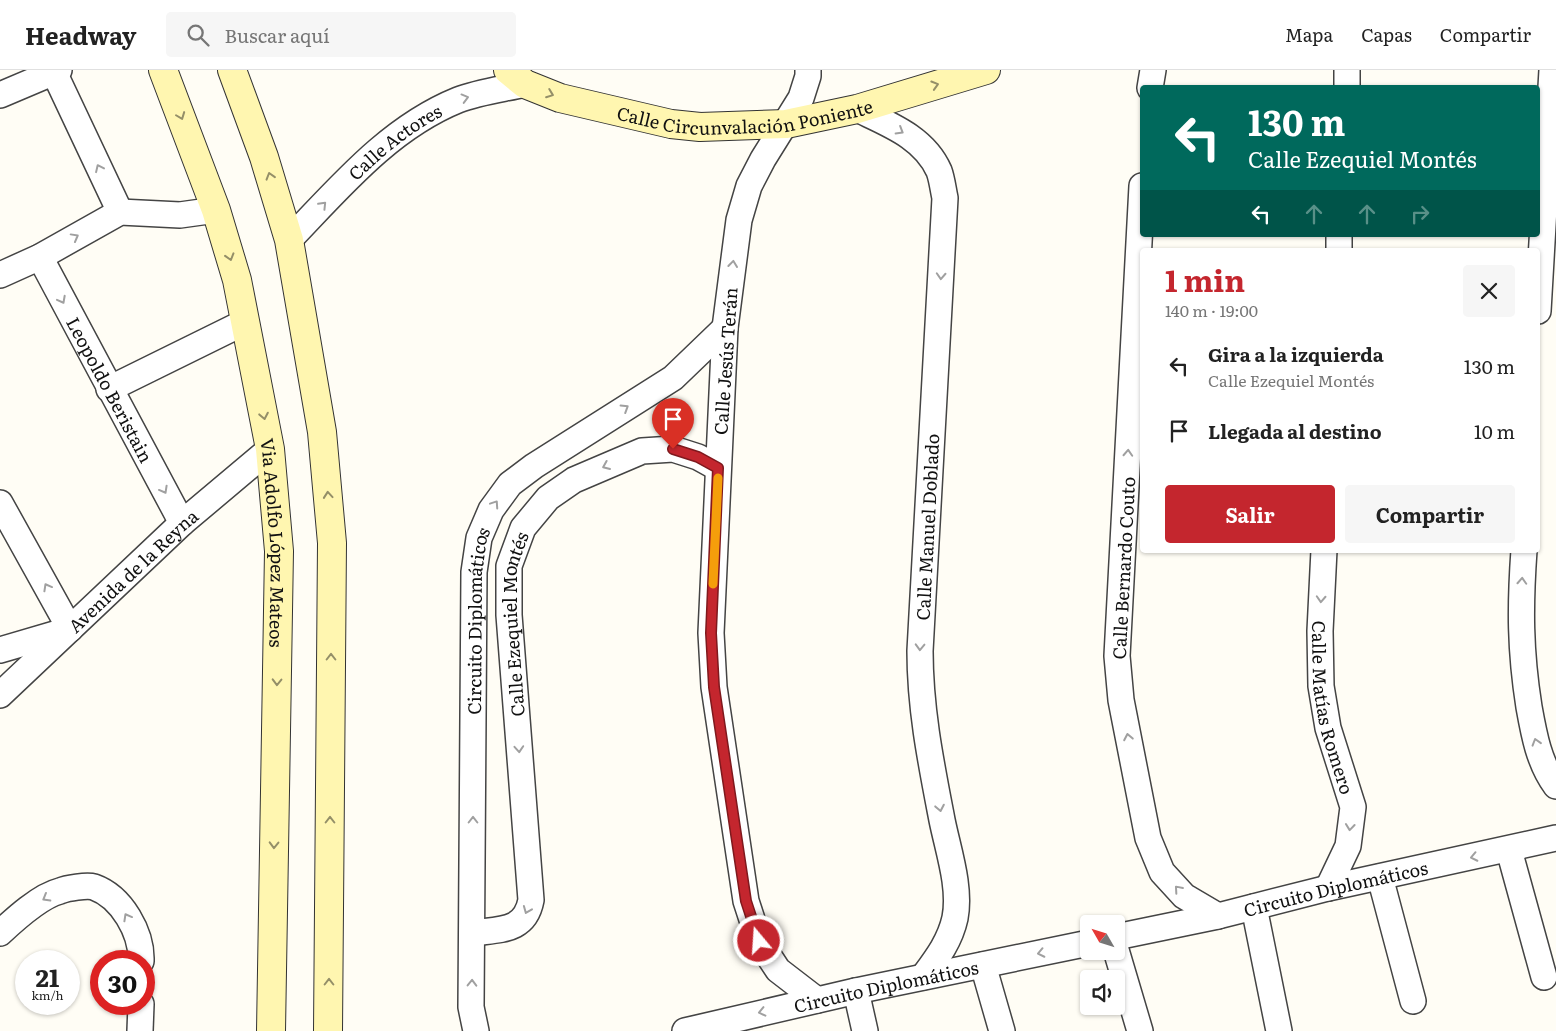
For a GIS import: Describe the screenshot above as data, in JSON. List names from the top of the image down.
{
  "streets": {
    "main road": ["Calle Circunvalación Poniente", "Via Adolfo López Mateos"],
    "street": [
      "Calle Actores",
      "Calle Jesús Terán",
      "Leopoldo Beristain",
      "Calle Manuel Doblado",
      "Calle Bernardo Couto",
      "Avenida de la Reyna",
      "Circuito Diplomáticos",
      "Calle Ezequiel Montés",
      "Calle Matías Romero"
    ]
  },
  "crossings": [
    ["Calle Circunvalación Poniente", "Calle Actores"],
    ["Calle Circunvalación Poniente", "Calle Jesús Terán"],
    ["Calle Circunvalación Poniente", "Calle Manuel Doblado"],
    ["Calle Jesús Terán", "Circuito Diplomáticos"],
    ["Calle Jesús Terán", "Calle Ezequiel Montés"],
    ["Leopoldo Beristain", "Avenida de la Reyna"],
    ["Calle Manuel Doblado", "Circuito Diplomáticos"],
    ["Via Adolfo López Mateos", "Avenida de la Reyna"],
    ["Calle Bernardo Couto", "Circuito Diplomáticos"],
    ["Circuito Diplomáticos", "Calle Ezequiel Montés"],
    ["Circuito Diplomáticos", "Calle Matías Romero"]
  ],
  "one_way": [
    "Calle Circunvalación Poniente",
    "Calle Actores",
    "Calle Manuel Doblado",
    "Calle Bernardo Couto"
  ],
  "north": "top left",
  "page": {
    "header": "Headway",
    "search": "Buscar aquí",
    "nav": ["Mapa", "Capas", "Compartir"],
    "turn": ["130 m", "Calle Ezequiel Montés"],
    "heading": ["1 min", "140 m · 19:00"],
    "list": [
      {
        "name": "Gira a la izquierda",
        "note": "Calle Ezequiel Montés",
        "value": "130 m"
      },
      {
        "name": "Llegada al destino",
        "value": "10 m"
      }
    ],
    "buttons": ["Salir", "Compartir"],
    "speed": "21 km/h",
    "limit": "30"
  }
}
